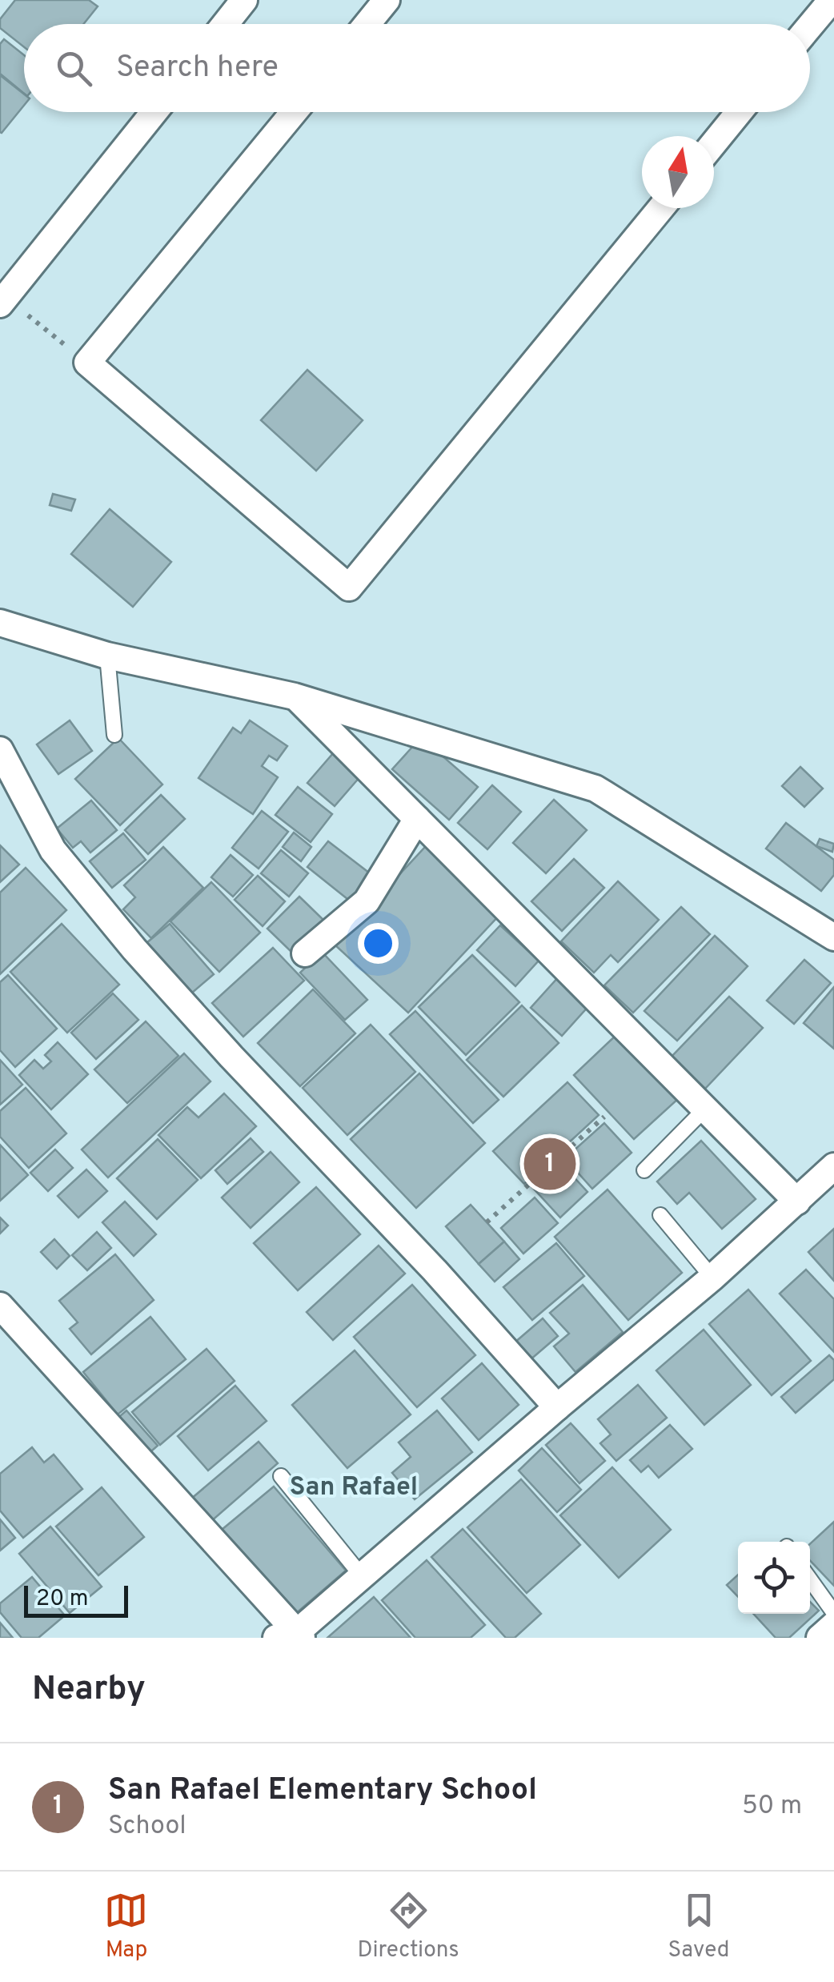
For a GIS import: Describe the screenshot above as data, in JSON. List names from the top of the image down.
{
  "districts": ["San Rafael"],
  "scale_bar": "20 m",
  "north": "top",
  "page": {
    "search": "Search here",
    "pins": "1",
    "scale": "20 m",
    "heading": "Nearby",
    "list": [
      {
        "mark": "1",
        "name": "San Rafael Elementary School",
        "note": "School",
        "value": "50 m"
      }
    ],
    "nav": ["Map", "Directions", "Saved"]
  }
}
